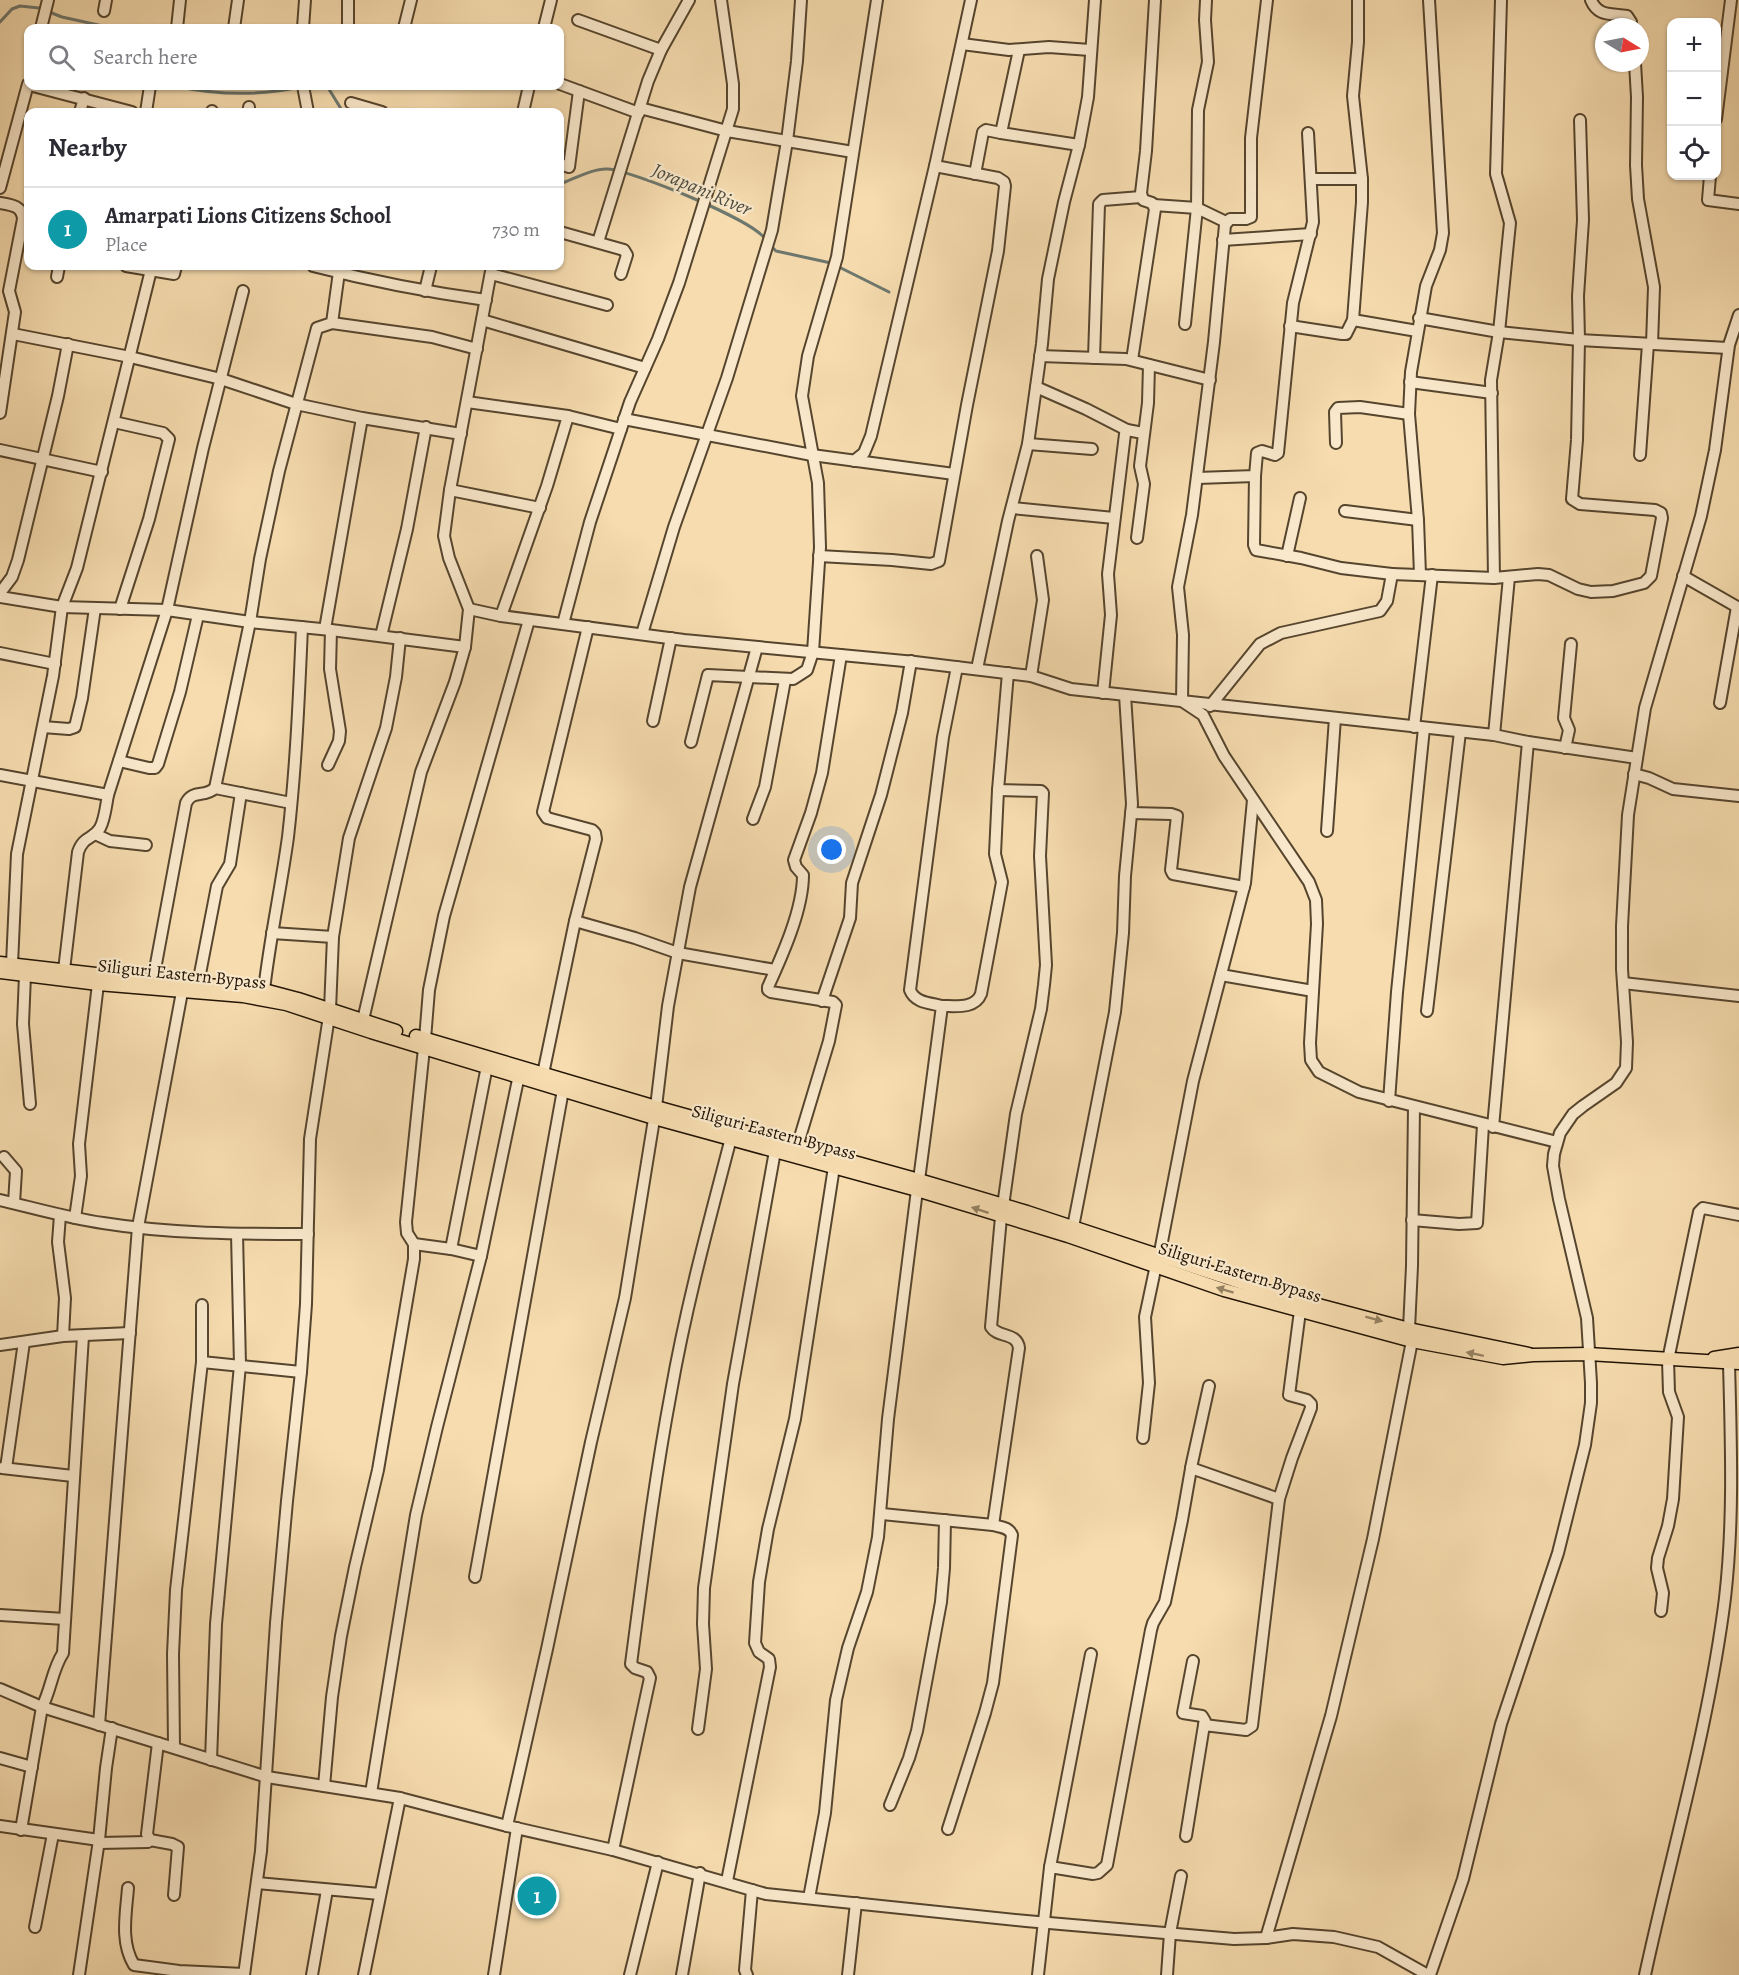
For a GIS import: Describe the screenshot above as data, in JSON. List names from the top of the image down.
{
  "streets": {
    "main road": ["Siliguri Eastern Bypass"]
  },
  "water": ["Jorapani River"],
  "north": "right",
  "page": {
    "map_buttons": ["+", "−"],
    "search": "Search here",
    "heading": "Nearby",
    "list": [
      {
        "mark": "1",
        "name": "Amarpati Lions Citizens School",
        "note": "Place",
        "value": "730 m"
      }
    ],
    "pins": "1"
  }
}
